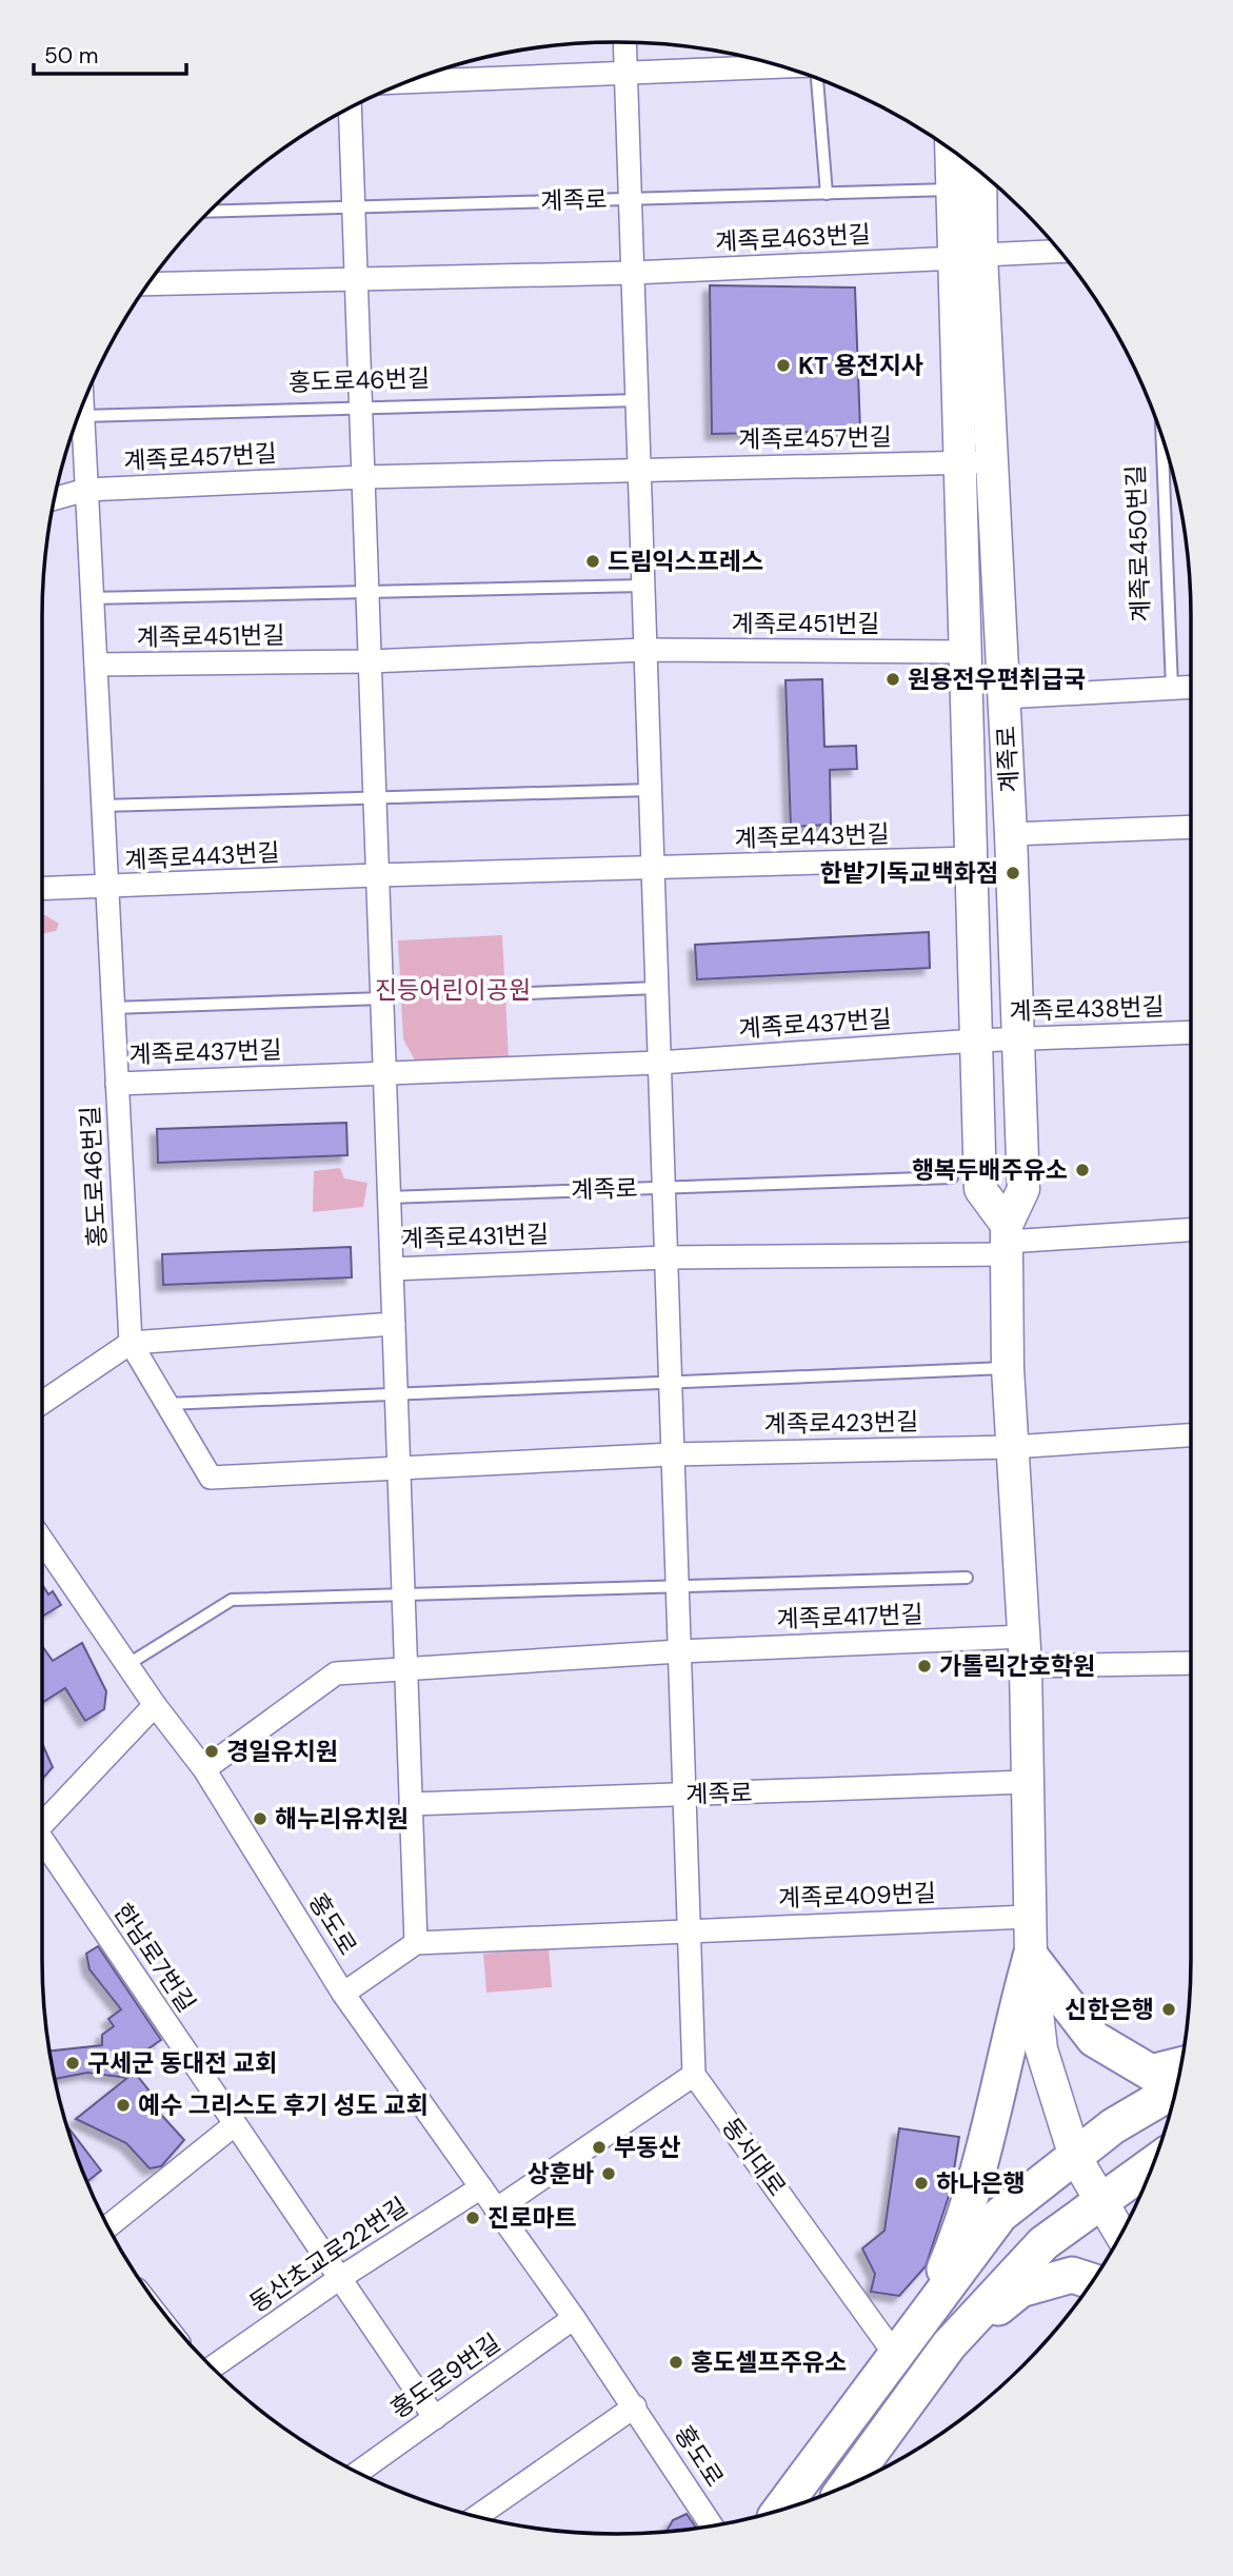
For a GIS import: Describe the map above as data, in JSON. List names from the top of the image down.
{
  "streets": {
    "main road": ["계족로"],
    "street": [
      "계족로463번길",
      "홍도로46번길",
      "계족로457번길",
      "계족로451번길",
      "계족로443번길",
      "계족로438번길",
      "계족로437번길",
      "계족로431번길",
      "계족로423번길",
      "계족로417번길",
      "계족로409번길",
      "홍도로",
      "한남로7번길",
      "동서대로",
      "동산초교로22번길",
      "홍도로9번길"
    ],
    "lane": ["계족로450번길"]
  },
  "crossings": [
    ["계족로", "계족로463번길"],
    ["계족로", "계족로457번길"],
    ["계족로", "계족로451번길"],
    ["계족로", "계족로443번길"],
    ["계족로", "계족로438번길"],
    ["계족로", "계족로437번길"],
    ["계족로", "계족로431번길"],
    ["계족로", "계족로423번길"],
    ["계족로", "계족로417번길"],
    ["계족로", "계족로409번길"],
    ["홍도로46번길", "계족로457번길"],
    ["홍도로46번길", "계족로451번길"],
    ["홍도로46번길", "계족로443번길"],
    ["홍도로46번길", "계족로437번길"],
    ["홍도로46번길", "계족로423번길"],
    ["계족로438번길", "계족로437번길"],
    ["계족로437번길", "계족로431번길"],
    ["계족로417번길", "홍도로"],
    ["홍도로", "동산초교로22번길"],
    ["홍도로", "홍도로9번길"],
    ["한남로7번길", "동산초교로22번길"],
    ["한남로7번길", "홍도로9번길"]
  ],
  "parks": ["진등어린이공원"],
  "places": [
    "KT 용전지사",
    "드림익스프레스",
    "원용전우편취급국",
    "한밭기독교백화점",
    "행복두배주유소",
    "가톨릭간호학원",
    "경일유치원",
    "해누리유치원",
    "신한은행",
    "구세군 동대전 교회",
    "예수 그리스도 후기 성도 교회",
    "부동산",
    "상훈바",
    "하나은행",
    "진로마트",
    "홍도셀프주유소"
  ],
  "scale_bar": "50 m"
}
